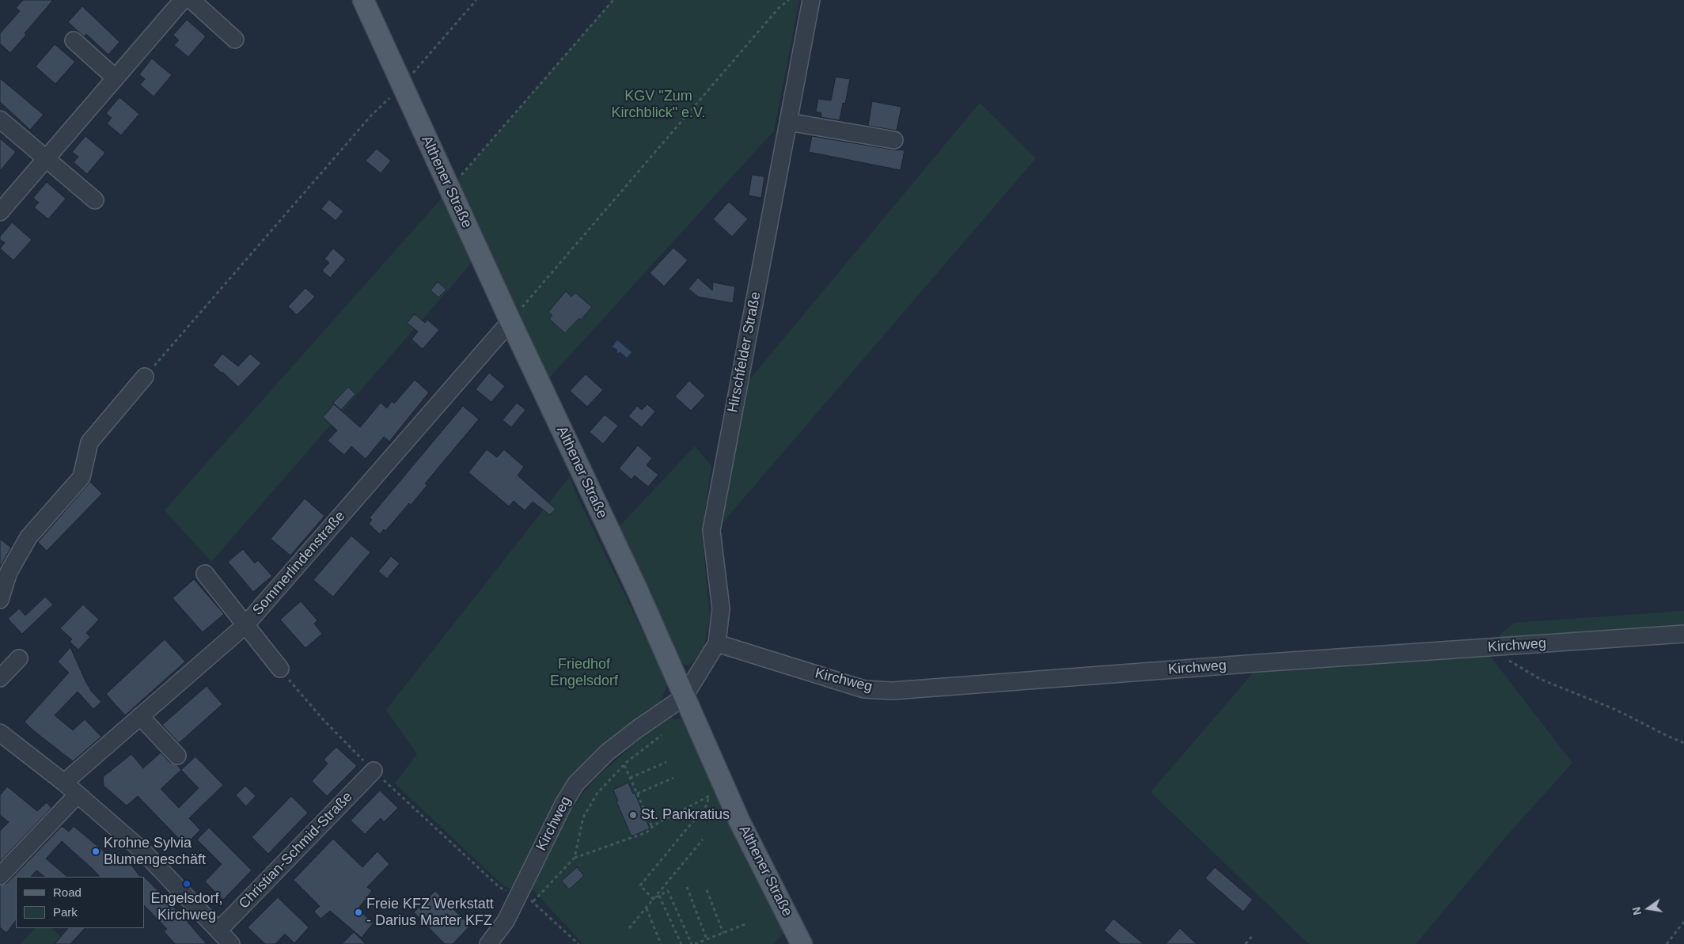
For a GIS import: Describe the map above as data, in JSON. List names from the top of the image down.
{
  "streets": {
    "main road": ["Althener Straße"],
    "street": [
      "Hirschfelder Straße",
      "Sommerlindenstraße",
      "Kirchweg",
      "Christian-Schmid-Straße"
    ]
  },
  "crossings": [
    ["Althener Straße", "Hirschfelder Straße"],
    ["Althener Straße", "Sommerlindenstraße"],
    ["Althener Straße", "Kirchweg"],
    ["Hirschfelder Straße", "Kirchweg"]
  ],
  "parks": ["KGV \"Zum Kirchblick\" e.V.", "Friedhof Engelsdorf"],
  "places": [
    "St. Pankratius",
    "Krohne Sylvia Blumengeschäft",
    "Engelsdorf, Kirchweg",
    "Freie KFZ Werkstatt - Darius Marter KFZ"
  ],
  "legend": ["Road", "Park"],
  "north": "left"
}
